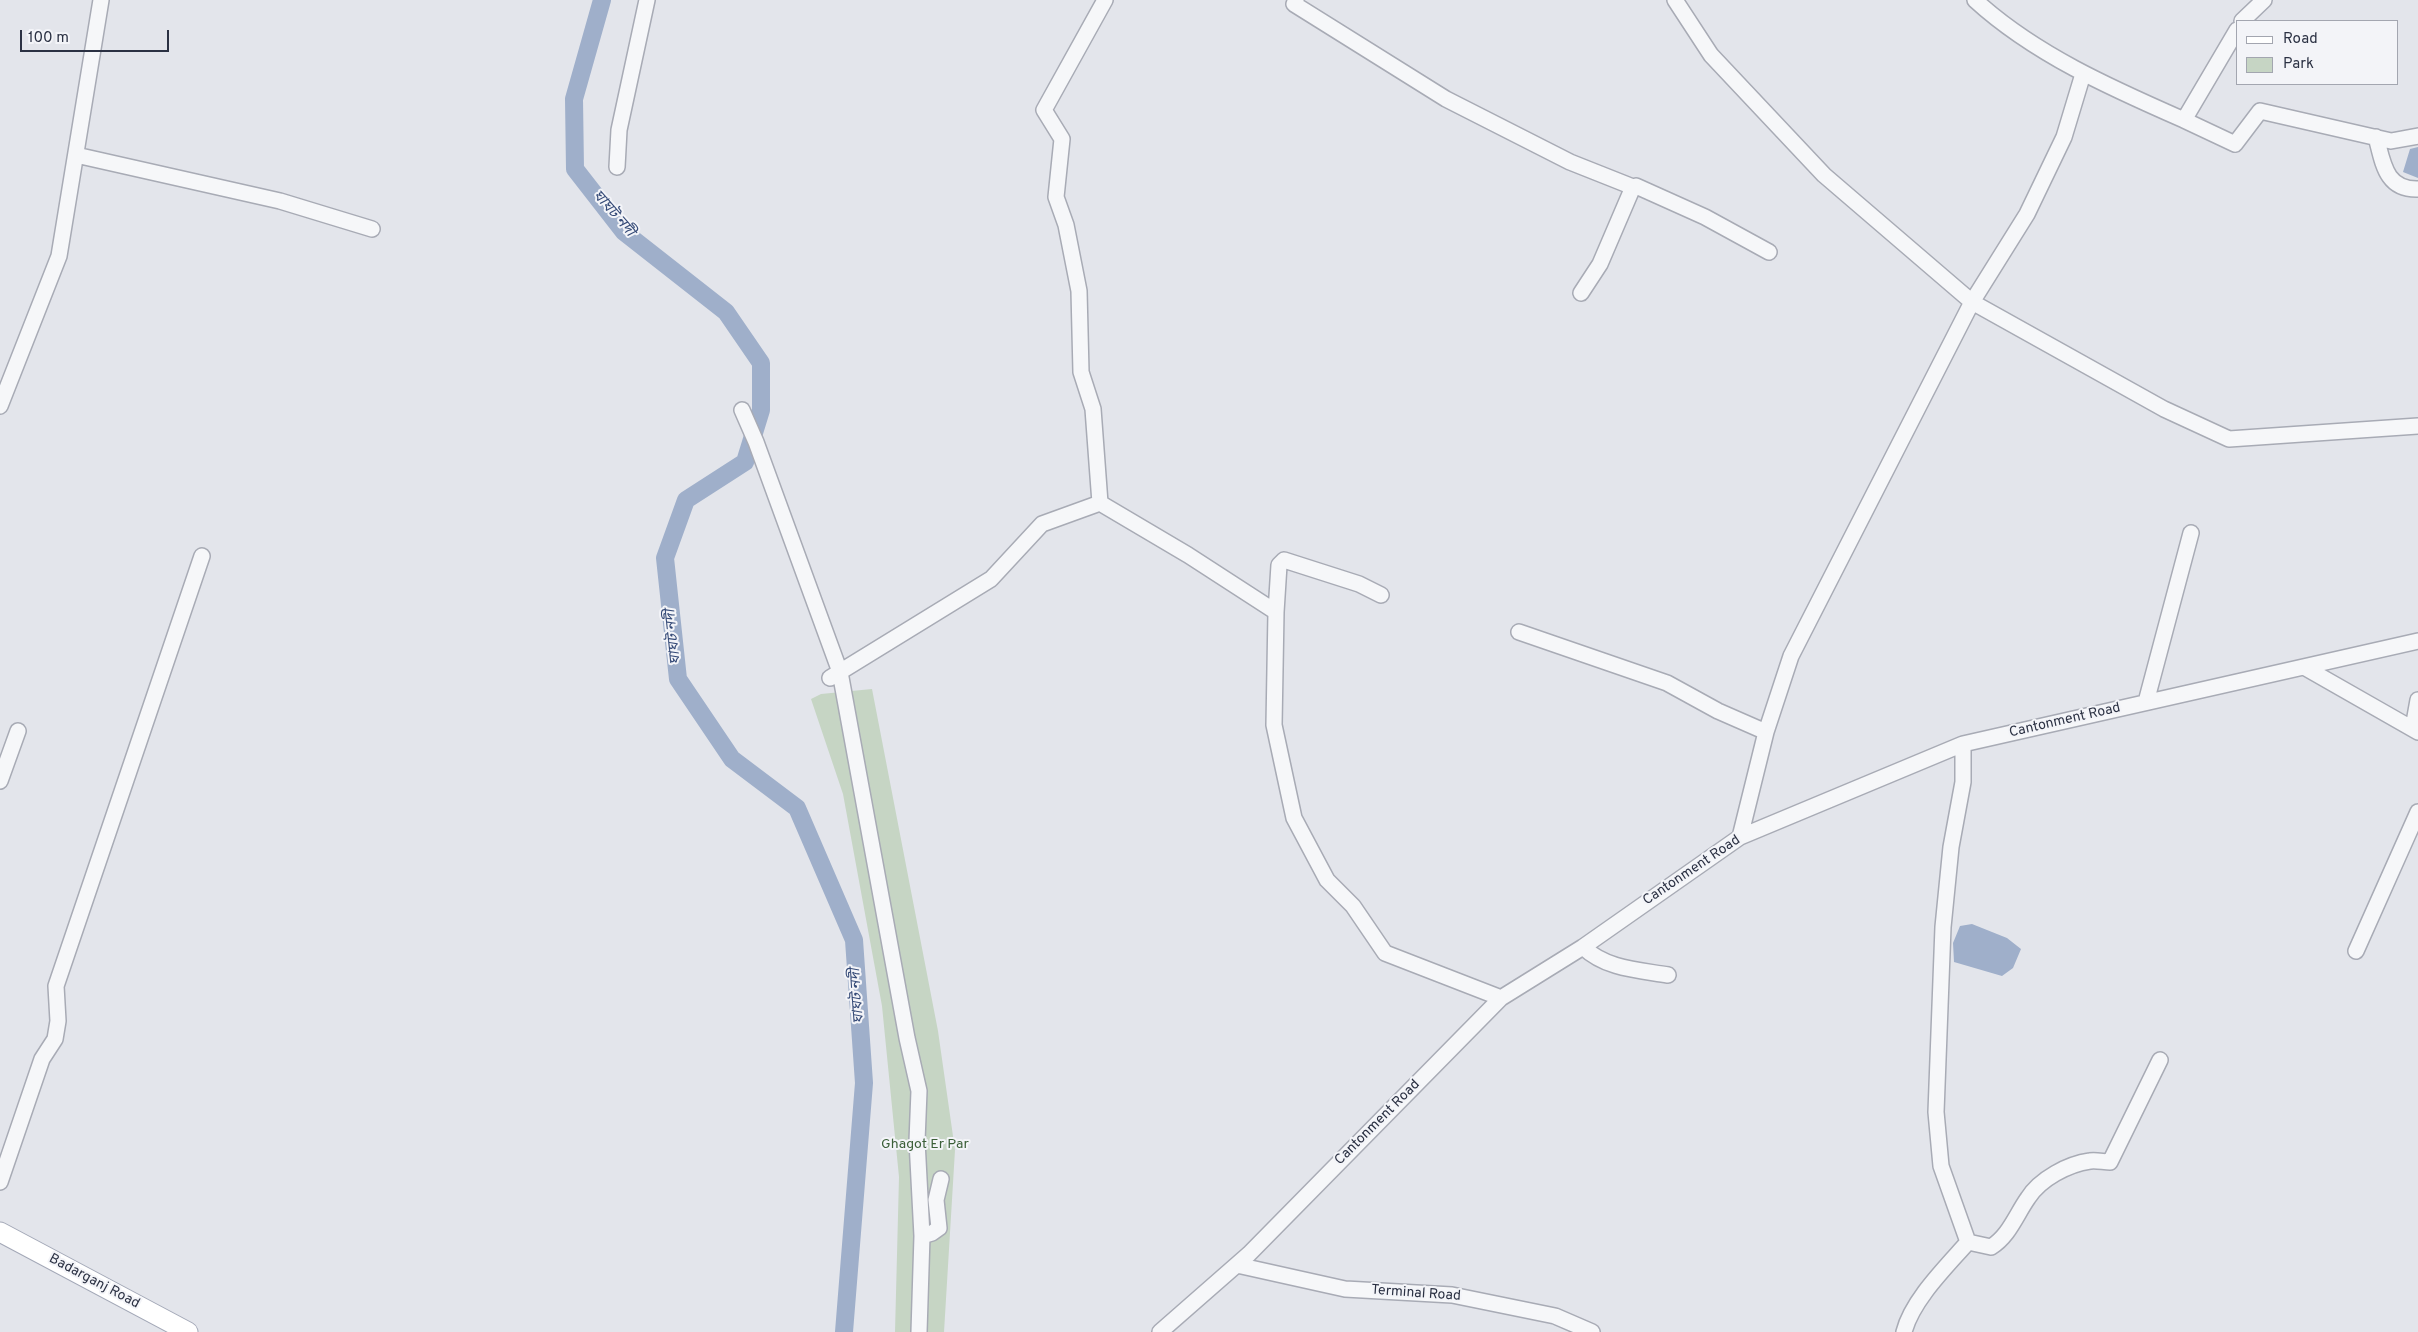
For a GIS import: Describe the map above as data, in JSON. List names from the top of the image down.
{
  "streets": {
    "main road": ["Badarganj Road"],
    "street": ["Cantonment Road", "Terminal Road"]
  },
  "crossings": [
    ["Cantonment Road", "Terminal Road"]
  ],
  "water": ["ঘাঘট নদী"],
  "parks": ["Ghagot Er Par"],
  "legend": ["Road", "Park"],
  "scale_bar": "100 m"
}
